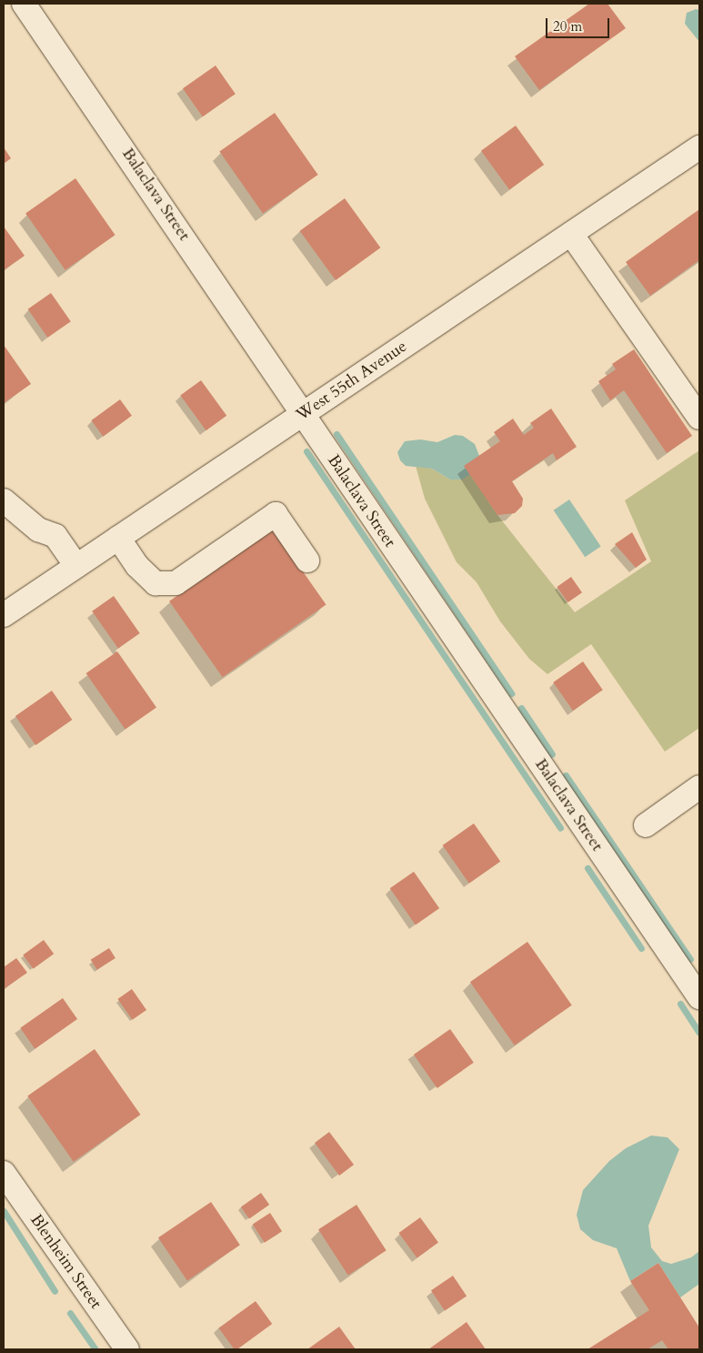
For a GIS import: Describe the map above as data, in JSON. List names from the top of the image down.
{
  "streets": {
    "street": ["Balaclava Street", "West 55th Avenue", "Blenheim Street"]
  },
  "crossings": [
    ["Balaclava Street", "West 55th Avenue"]
  ],
  "scale_bar": "20 m"
}
